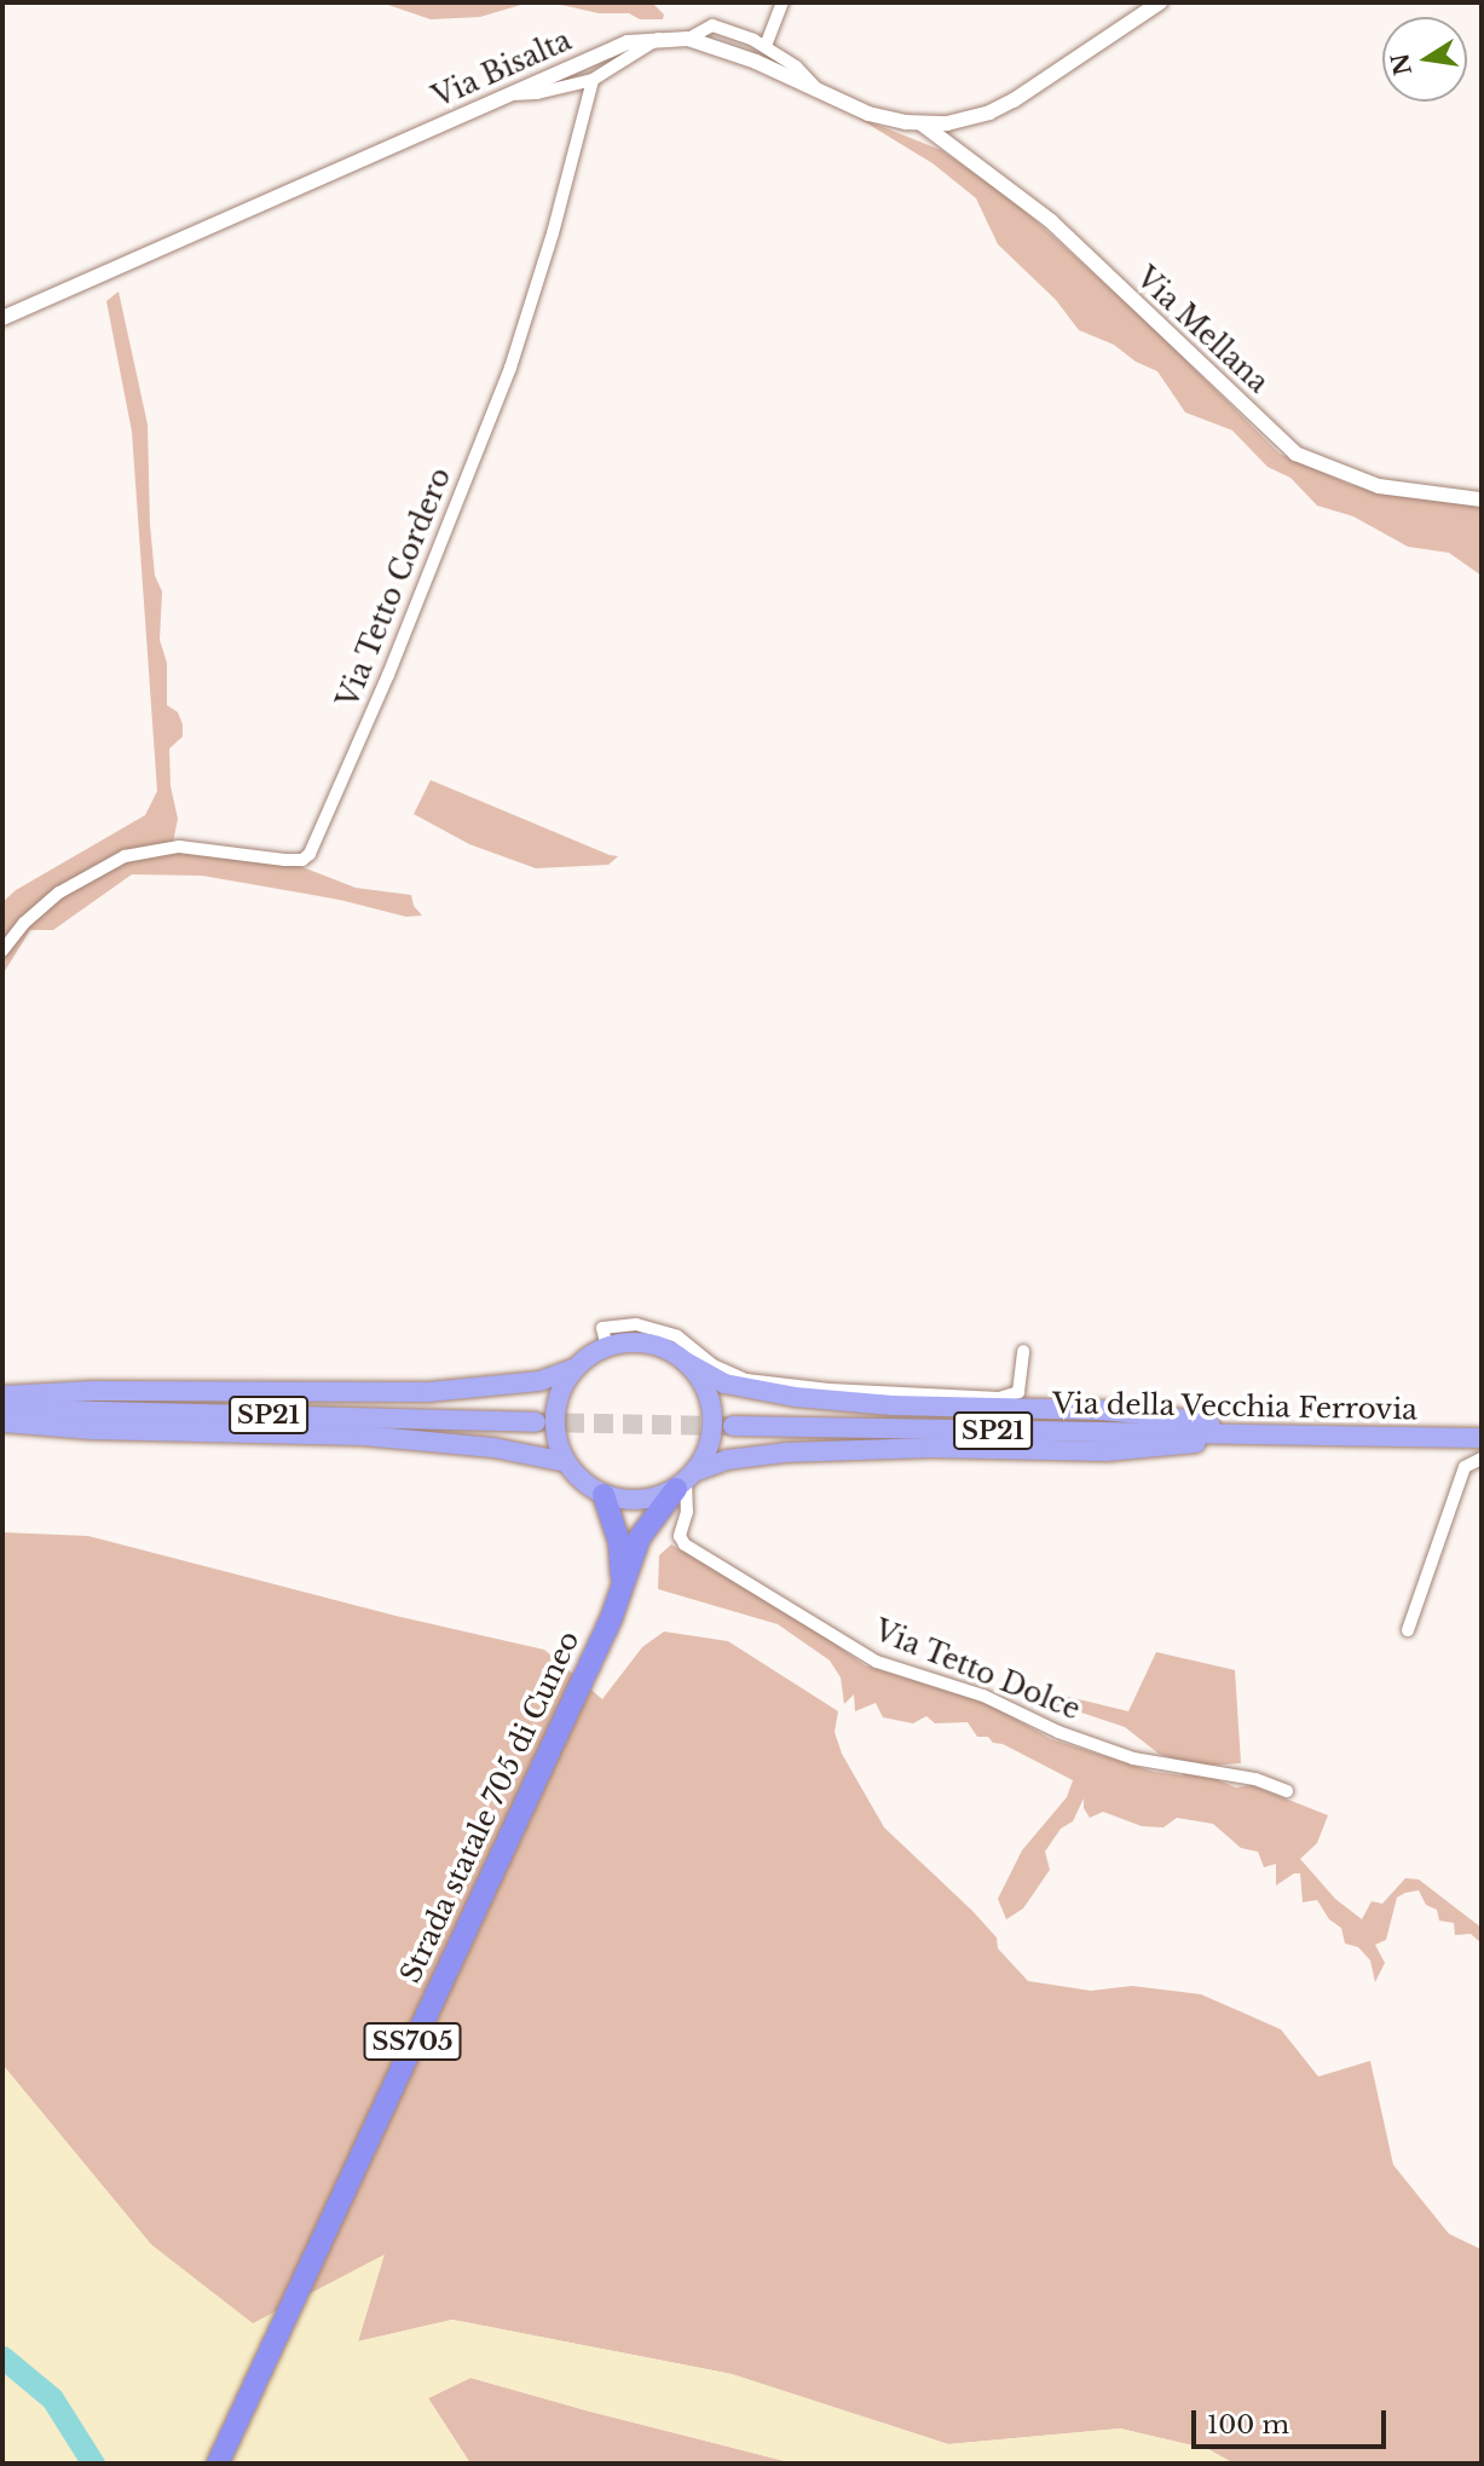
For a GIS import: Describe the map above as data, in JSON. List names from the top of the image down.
{
  "streets": {
    "highway": ["Strada statale 705 di Cuneo", "SS705"],
    "main road": ["Via della Vecchia Ferrovia", "SP21"],
    "street": [
      "Via Bisalta",
      "Via Mellana",
      "Via Tetto Cordero",
      "Via Tetto Dolce"
    ]
  },
  "crossings": [
    ["Via Bisalta", "Via Mellana"],
    ["Via Tetto Dolce", "SS705"],
    ["Strada statale 705 di Cuneo", "SS705"]
  ],
  "scale_bar": "100 m",
  "north": "left"
}
